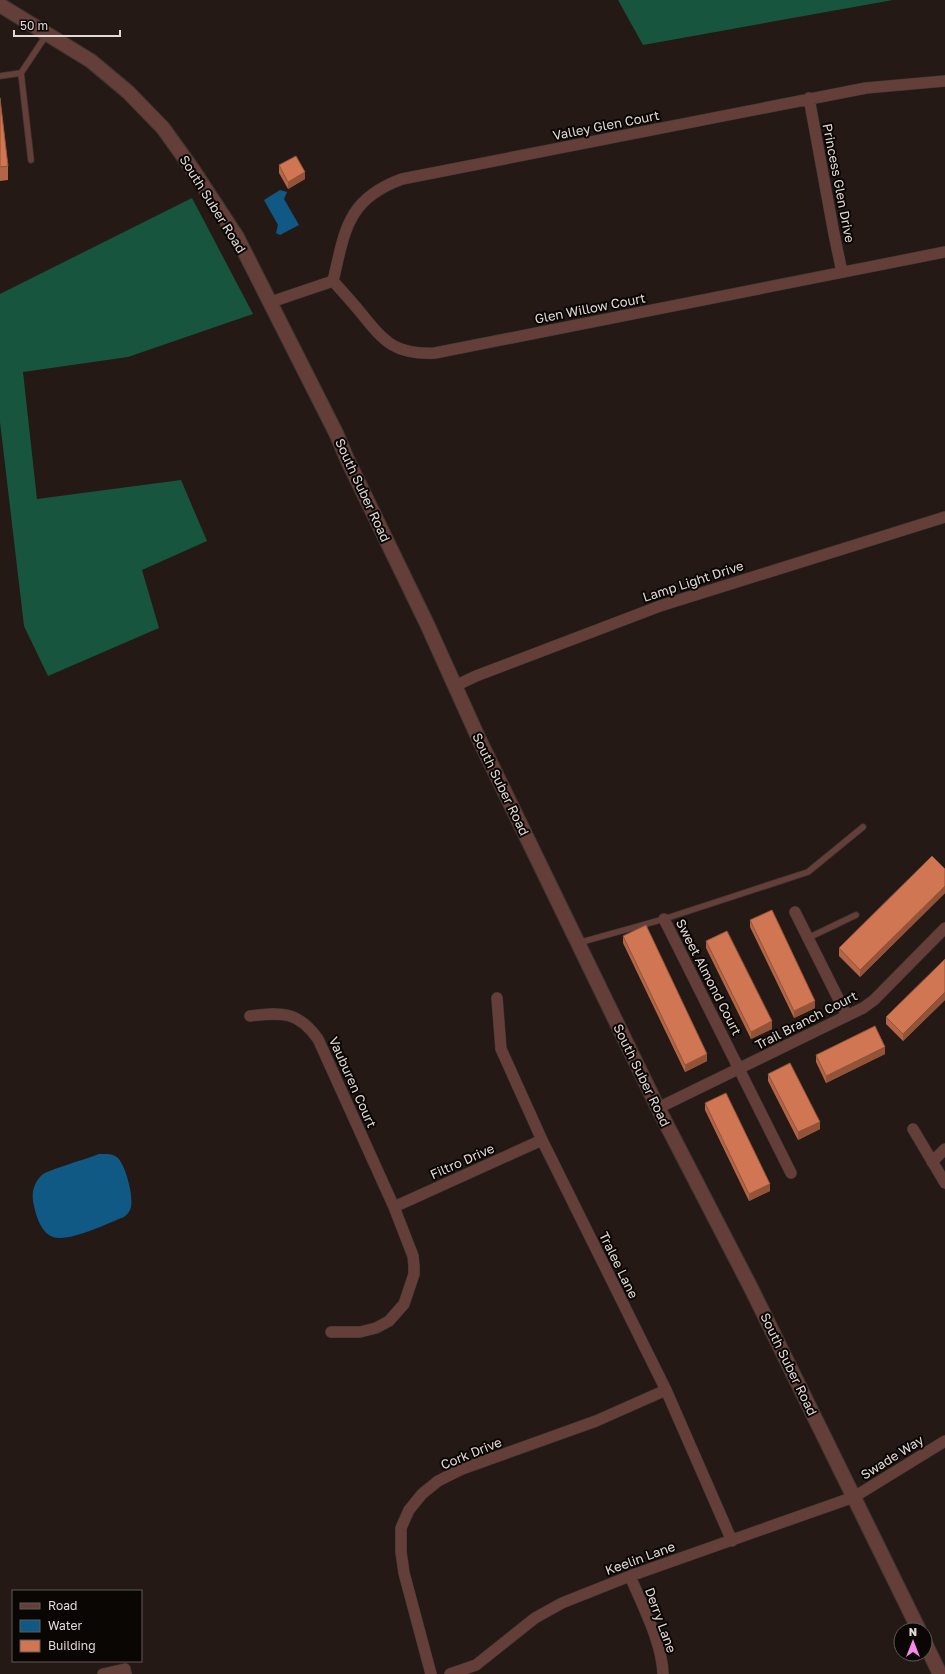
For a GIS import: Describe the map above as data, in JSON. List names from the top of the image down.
{
  "streets": {
    "street": [
      "Valley Glen Court",
      "Princess Glen Drive",
      "South Suber Road",
      "Glen Willow Court",
      "Lamp Light Drive",
      "Sweet Almond Court",
      "Trail Branch Court",
      "Vauburen Court",
      "Filtro Drive",
      "Tralee Lane",
      "Cork Drive",
      "Swade Way",
      "Keelin Lane",
      "Derry Lane"
    ]
  },
  "crossings": [
    ["Valley Glen Court", "Princess Glen Drive"],
    ["Valley Glen Court", "Glen Willow Court"],
    ["Princess Glen Drive", "Glen Willow Court"],
    ["South Suber Road", "Lamp Light Drive"],
    ["South Suber Road", "Trail Branch Court"],
    ["South Suber Road", "Swade Way"],
    ["South Suber Road", "Keelin Lane"],
    ["Sweet Almond Court", "Trail Branch Court"],
    ["Vauburen Court", "Filtro Drive"],
    ["Filtro Drive", "Tralee Lane"],
    ["Tralee Lane", "Cork Drive"],
    ["Tralee Lane", "Keelin Lane"],
    ["Swade Way", "Keelin Lane"],
    ["Keelin Lane", "Derry Lane"]
  ],
  "legend": ["Road", "Water", "Building"],
  "scale_bar": "50 m",
  "north": "top"
}
